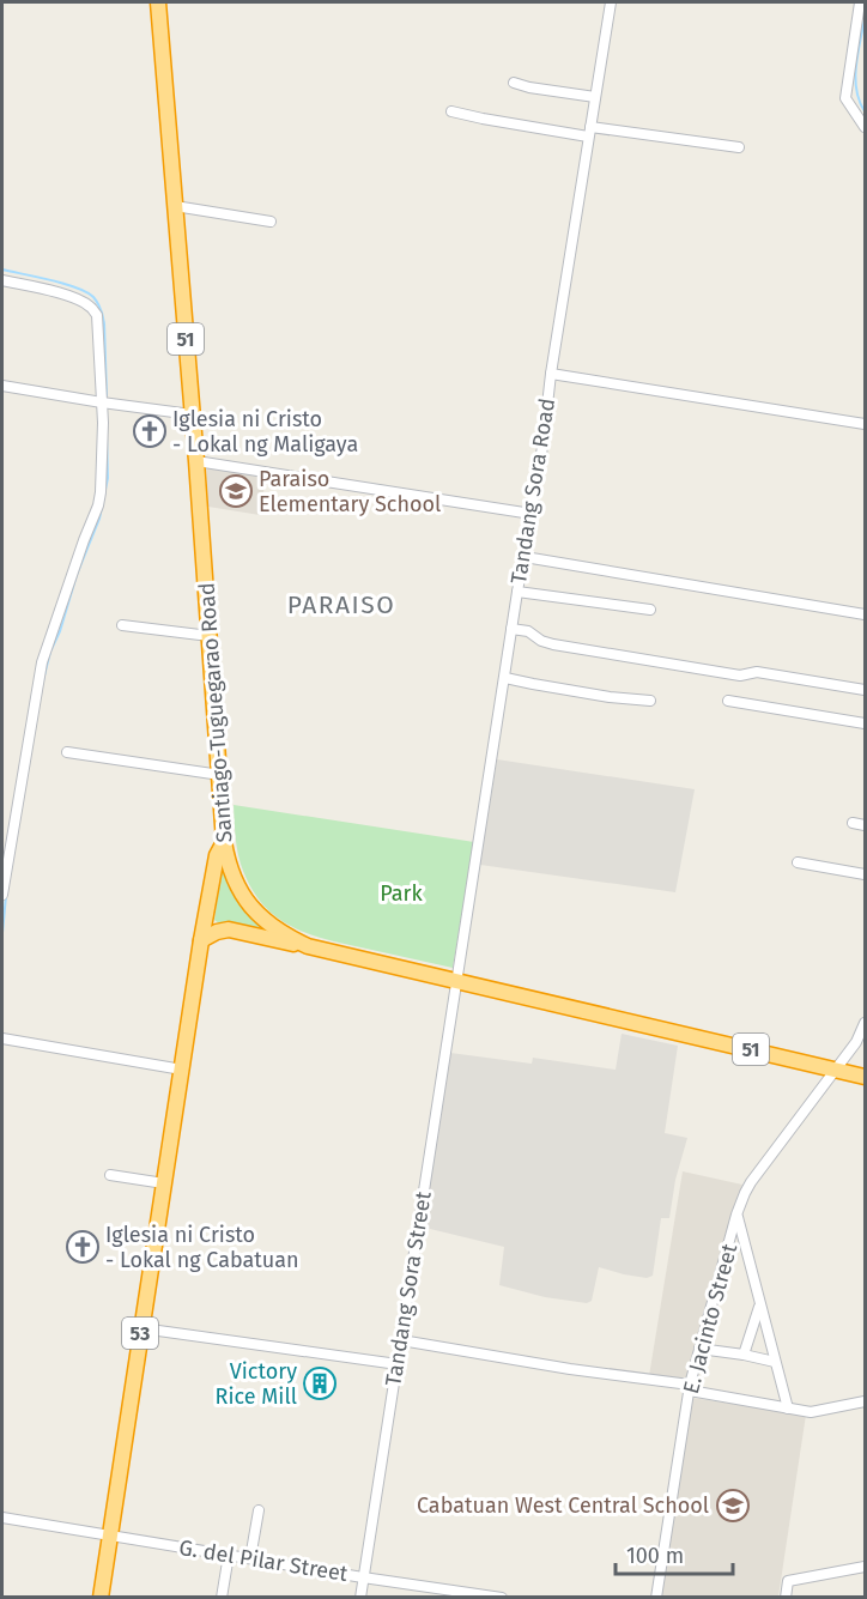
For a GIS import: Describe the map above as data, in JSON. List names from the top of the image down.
{
  "streets": {
    "highway": ["51", "Santiago-Tuguegarao Road", "53"],
    "street": [
      "Tandang Sora Road",
      "Tandang Sora Street",
      "E. Jacinto Street",
      "G. del Pilar Street"
    ]
  },
  "crossings": [
    ["Tandang Sora Road", "Santiago-Tuguegarao Road"],
    ["Tandang Sora Road", "Tandang Sora Street"],
    ["Santiago-Tuguegarao Road", "Tandang Sora Street"],
    ["Santiago-Tuguegarao Road", "E. Jacinto Street"],
    ["Santiago-Tuguegarao Road", "53"],
    ["Tandang Sora Street", "G. del Pilar Street"],
    ["53", "G. del Pilar Street"]
  ],
  "districts": ["PARAISO"],
  "parks": ["Park"],
  "places": {
    "church": ["Iglesia ni Cristo - Lokal ng Maligaya", "Iglesia ni Cristo - Lokal ng Cabatuan"],
    "school or university": ["Paraiso Elementary School", "Cabatuan West Central School"],
    "building": ["Victory Rice Mill"]
  },
  "scale_bar": "100 m"
}
